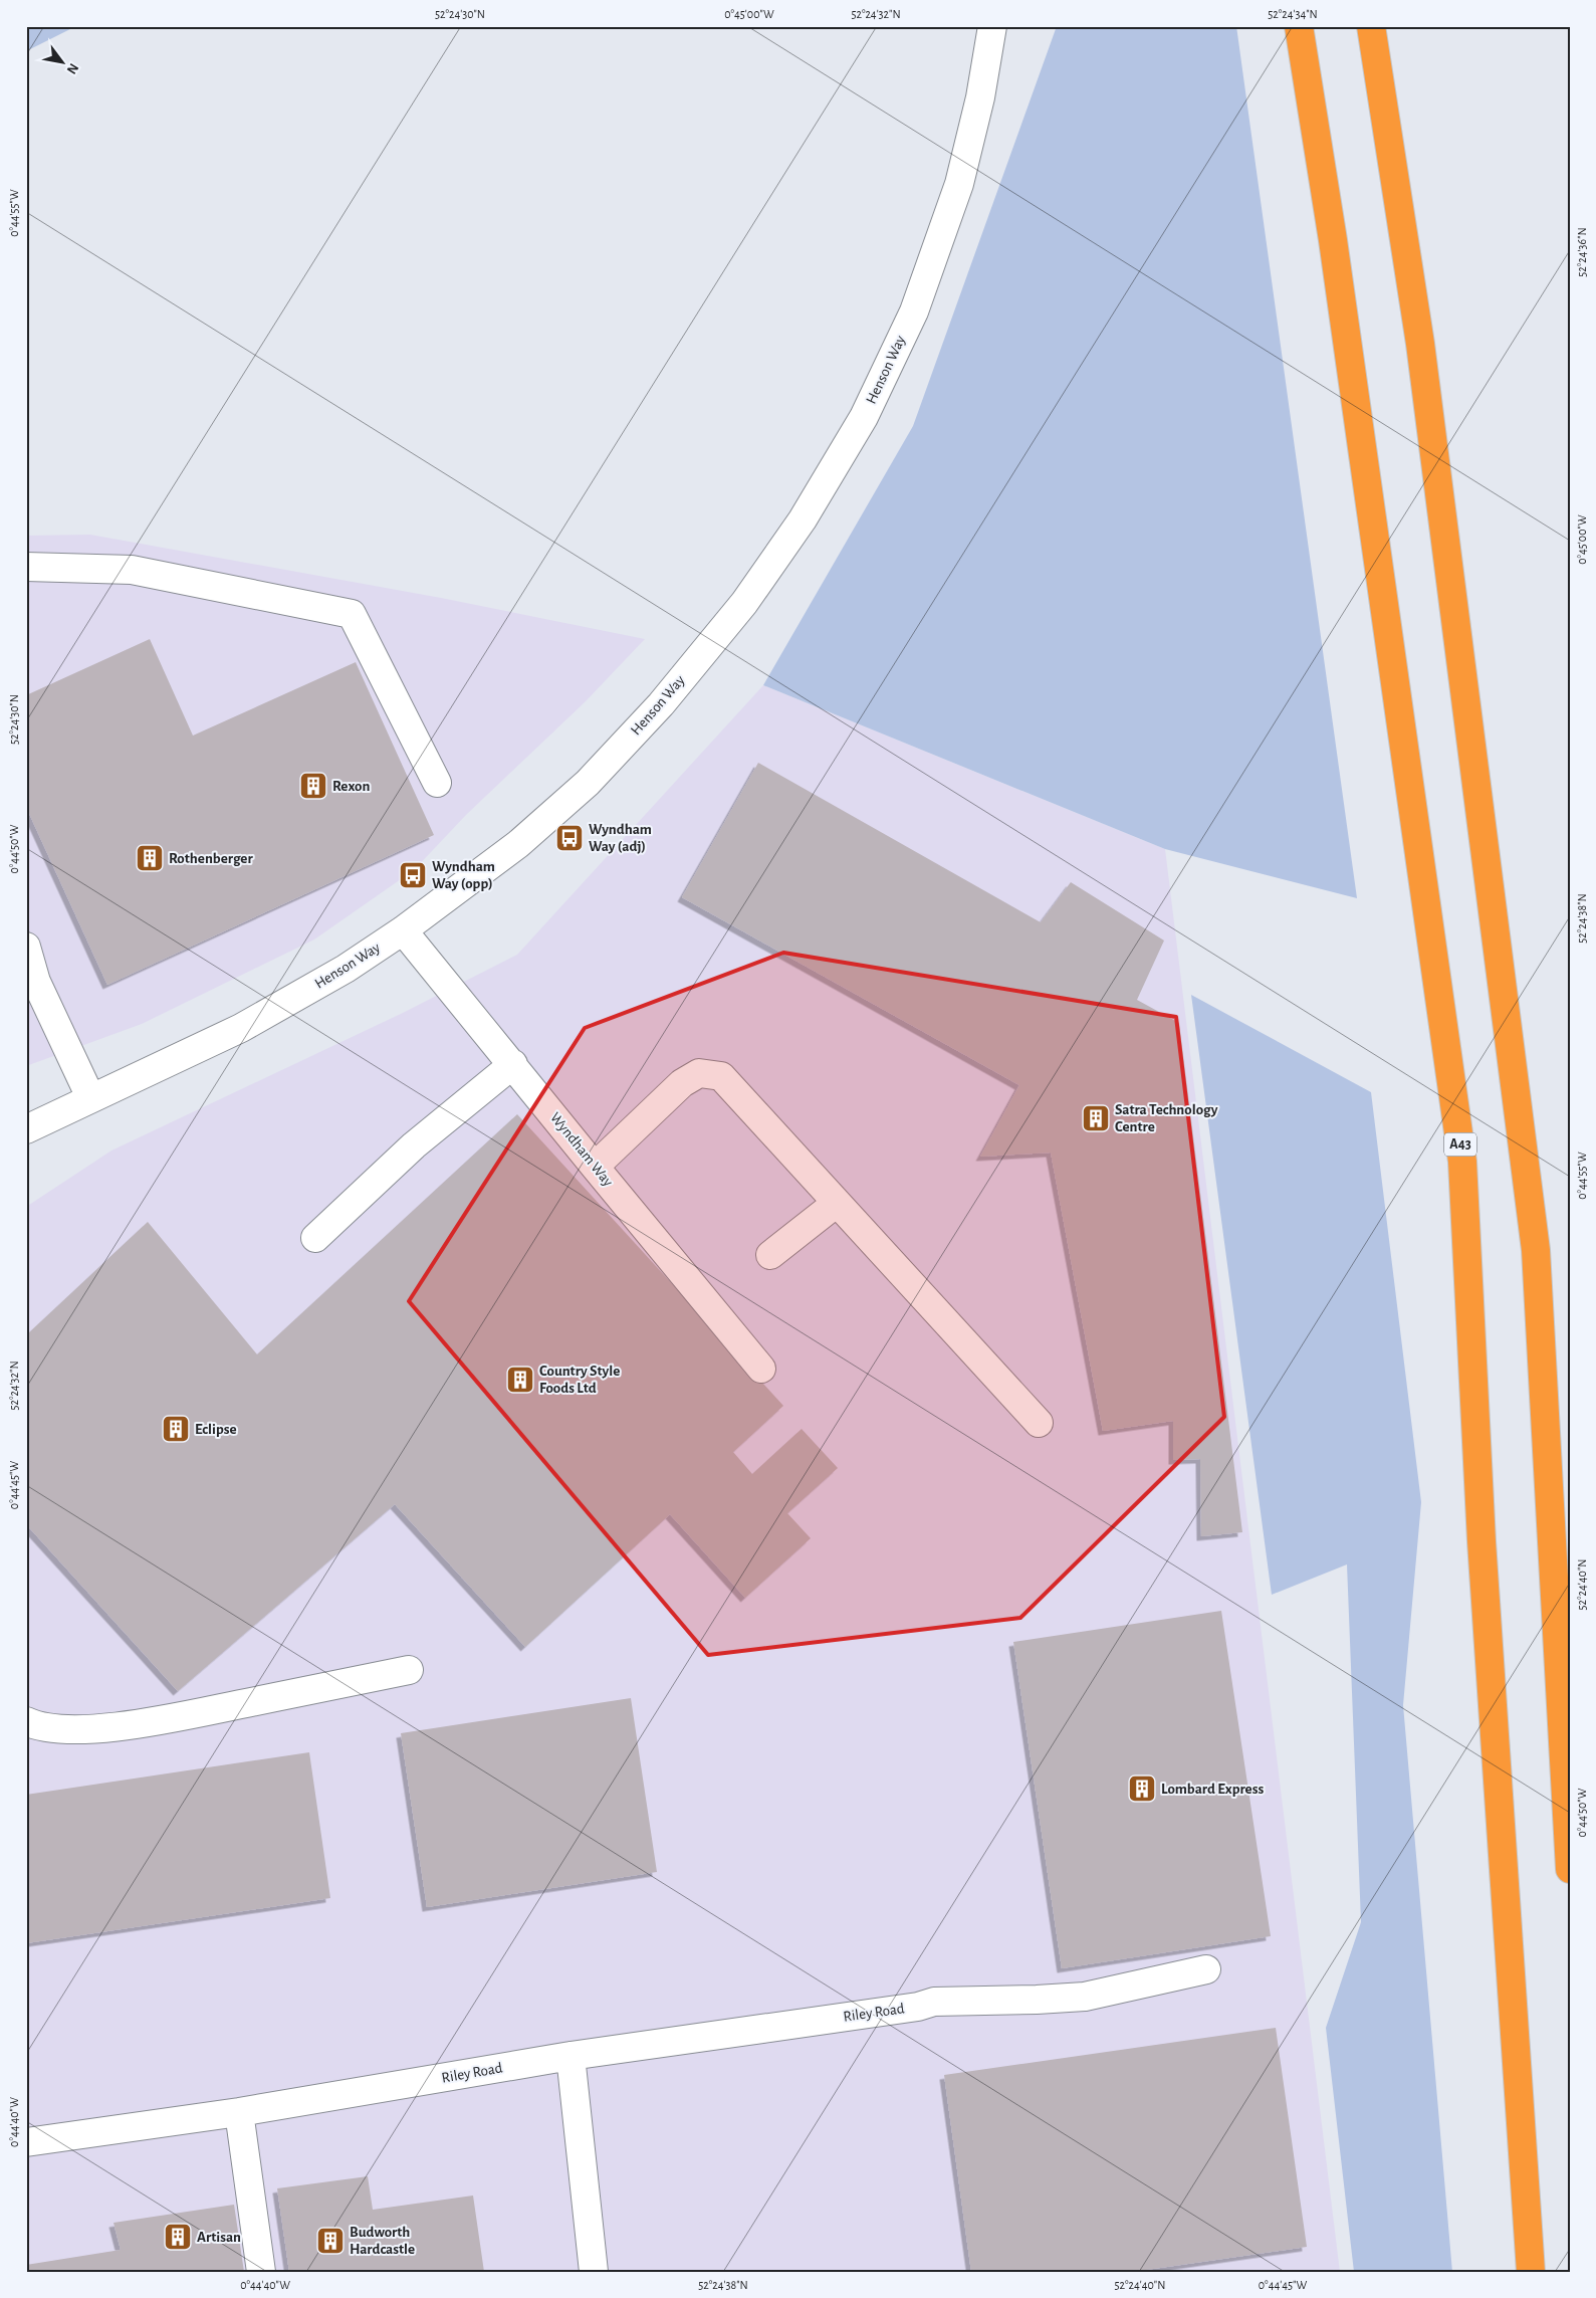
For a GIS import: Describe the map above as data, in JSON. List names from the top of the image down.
{
  "streets": {
    "highway": ["A43"],
    "street": ["Henson Way", "Wyndham Way", "Riley Road"]
  },
  "crossings": [
    ["Henson Way", "Wyndham Way"]
  ],
  "places": {
    "building": [
      "Rexon",
      "Rothenberger",
      "Satra Technology Centre",
      "Country Style Foods Ltd",
      "Eclipse",
      "Lombard Express",
      "Artisan",
      "Budworth Hardcastle"
    ],
    "bus stop": ["Wyndham Way (adj)", "Wyndham Way (opp)"]
  },
  "north": "bottom right",
  "coordinates": [
    "52°24'30\"N",
    "0°45'00\"W",
    "52°24'32\"N",
    "52°24'34\"N",
    "0°44'55\"W",
    "52°24'36\"N",
    "0°44'50\"W",
    "52°24'38\"N",
    "0°44'45\"W",
    "52°24'40\"N",
    "0°44'40\"W"
  ]
}
